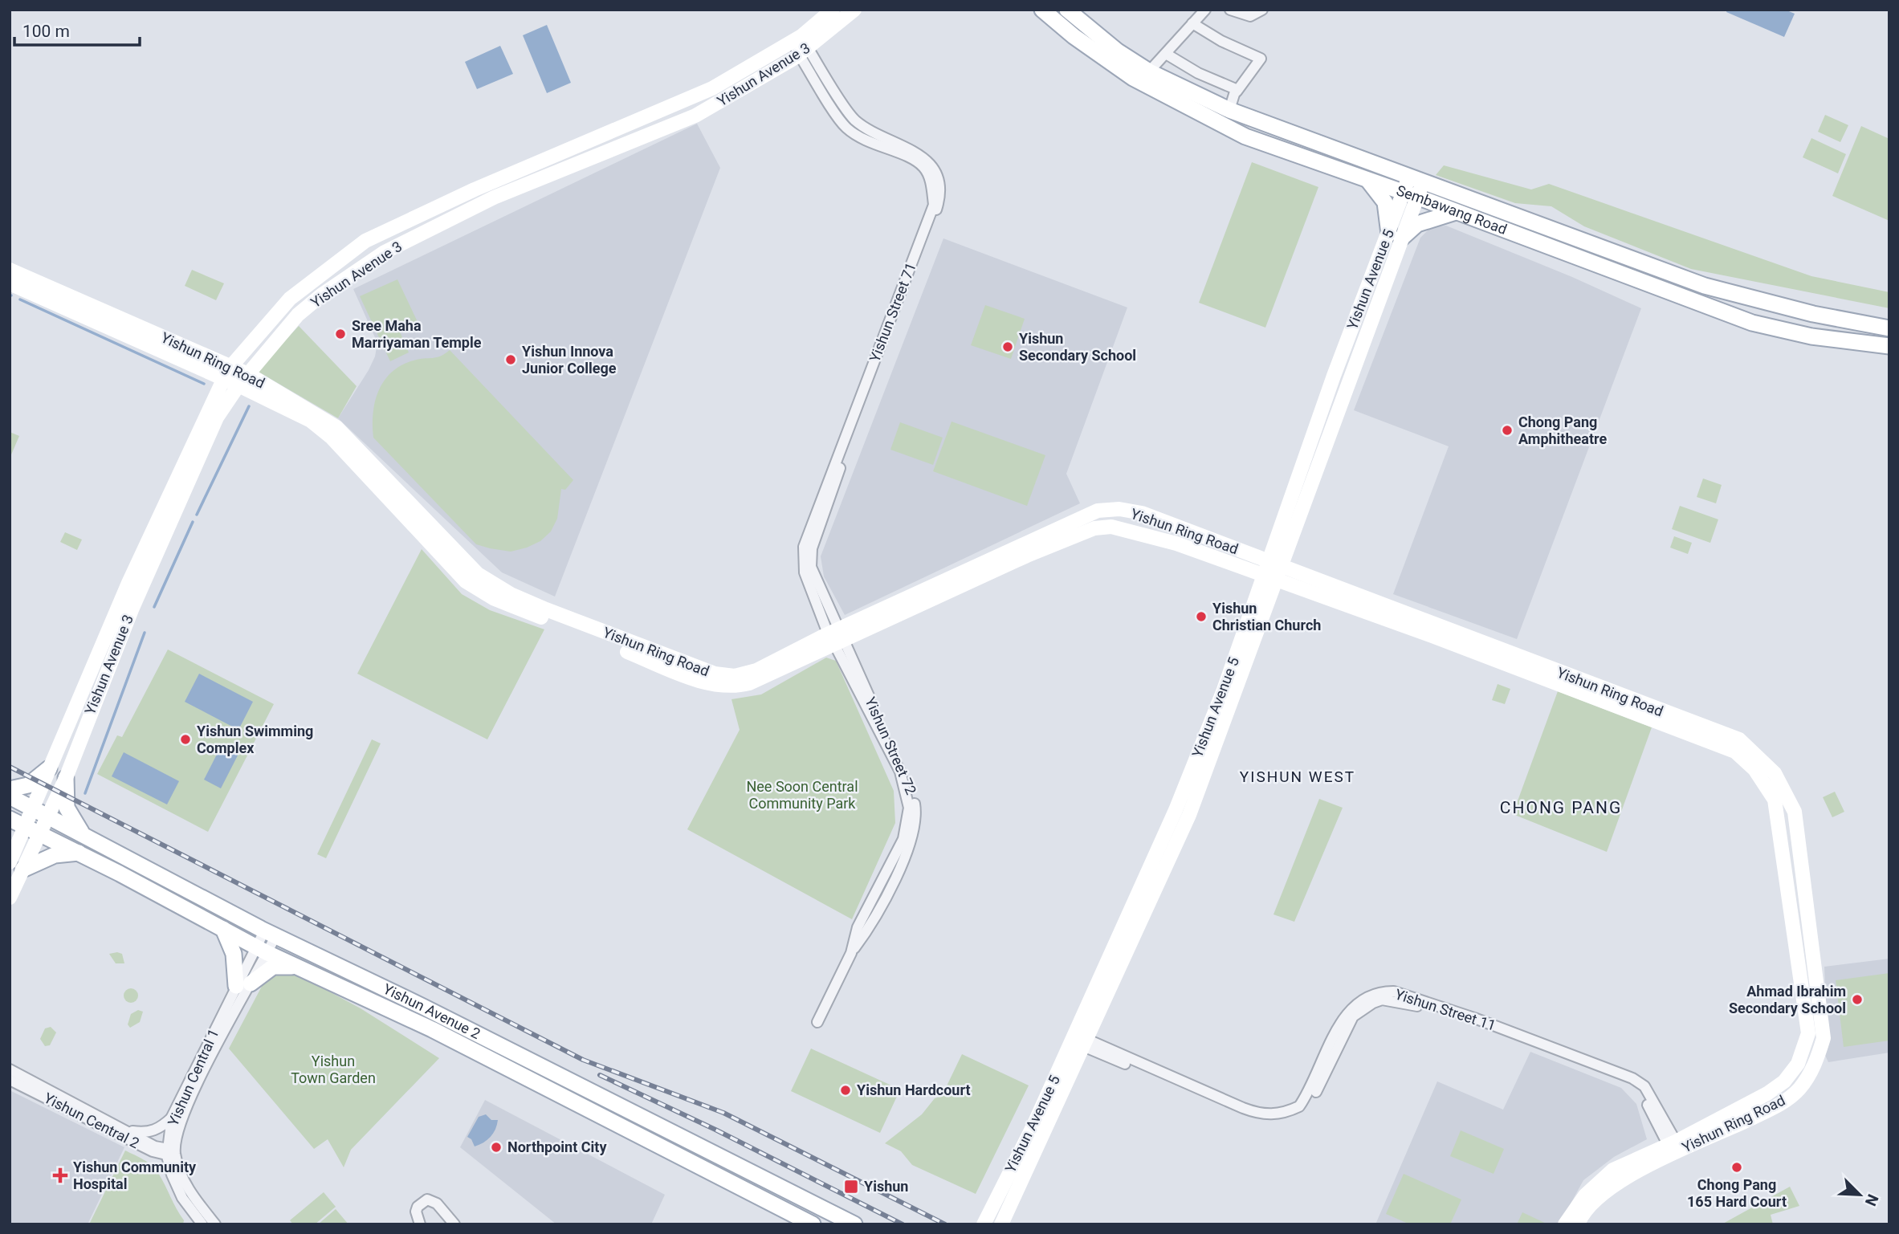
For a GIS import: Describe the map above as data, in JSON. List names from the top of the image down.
{
  "streets": {
    "main road": [
      "Yishun Avenue 3",
      "Sembawang Road",
      "Yishun Avenue 5",
      "Yishun Ring Road",
      "Yishun Avenue 2"
    ],
    "street": [
      "Yishun Street 71",
      "Yishun Street 72",
      "Yishun Street 11",
      "Yishun Central 1",
      "Yishun Central 2"
    ]
  },
  "crossings": [
    ["Yishun Avenue 3", "Yishun Street 71"],
    ["Yishun Avenue 3", "Yishun Ring Road"],
    ["Yishun Avenue 3", "Yishun Avenue 2"],
    ["Sembawang Road", "Yishun Avenue 5"],
    ["Yishun Avenue 5", "Yishun Ring Road"],
    ["Yishun Avenue 5", "Yishun Street 11"],
    ["Yishun Street 71", "Yishun Ring Road"],
    ["Yishun Street 71", "Yishun Street 72"],
    ["Yishun Ring Road", "Yishun Street 72"],
    ["Yishun Ring Road", "Yishun Street 11"],
    ["Yishun Avenue 2", "Yishun Central 1"],
    ["Yishun Central 1", "Yishun Central 2"]
  ],
  "districts": ["YISHUN WEST", "CHONG PANG"],
  "parks": ["Nee Soon Central Community Park", "Yishun Town Garden"],
  "places": {
    "other": [
      "Sree Maha Marriyaman Temple",
      "Yishun Secondary School",
      "Yishun Innova Junior College",
      "Chong Pang Amphitheatre",
      "Yishun Christian Church",
      "Yishun Swimming Complex",
      "Ahmad Ibrahim Secondary School",
      "Yishun Hardcourt",
      "Northpoint City",
      "Chong Pang 165 Hard Court"
    ],
    "health": ["Yishun Community Hospital"],
    "transit": ["Yishun"]
  },
  "scale_bar": "100 m",
  "north": "bottom right"
}
